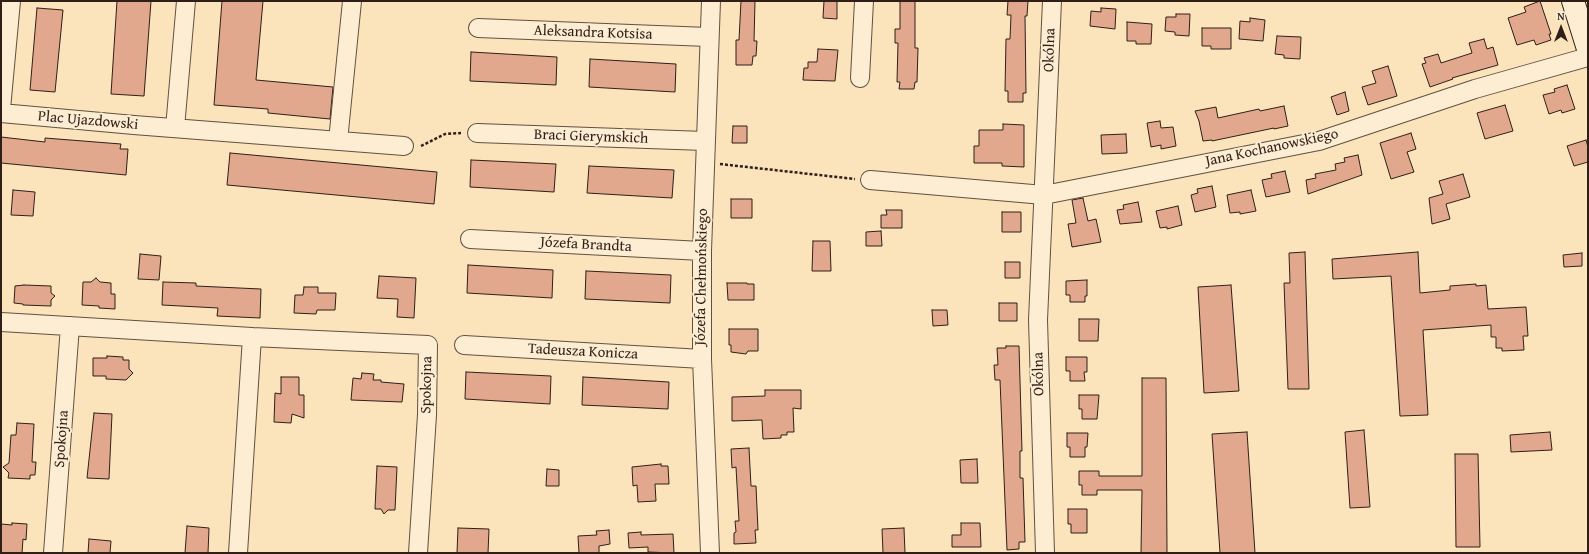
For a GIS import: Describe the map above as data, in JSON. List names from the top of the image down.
{
  "streets": {
    "street": [
      "Aleksandra Kotsisa",
      "Okólna",
      "Plac Ujazdowski",
      "Braci Gierymskich",
      "Jana Kochanowskiego",
      "Józefa Brandta",
      "Józefa Chełmońskiego",
      "Tadeusza Konicza",
      "Spokojna"
    ]
  },
  "crossings": [
    ["Aleksandra Kotsisa", "Józefa Chełmońskiego"],
    ["Okólna", "Jana Kochanowskiego"],
    ["Braci Gierymskich", "Józefa Chełmońskiego"],
    ["Józefa Brandta", "Józefa Chełmońskiego"],
    ["Józefa Chełmońskiego", "Tadeusza Konicza"]
  ],
  "north": "top"
}
